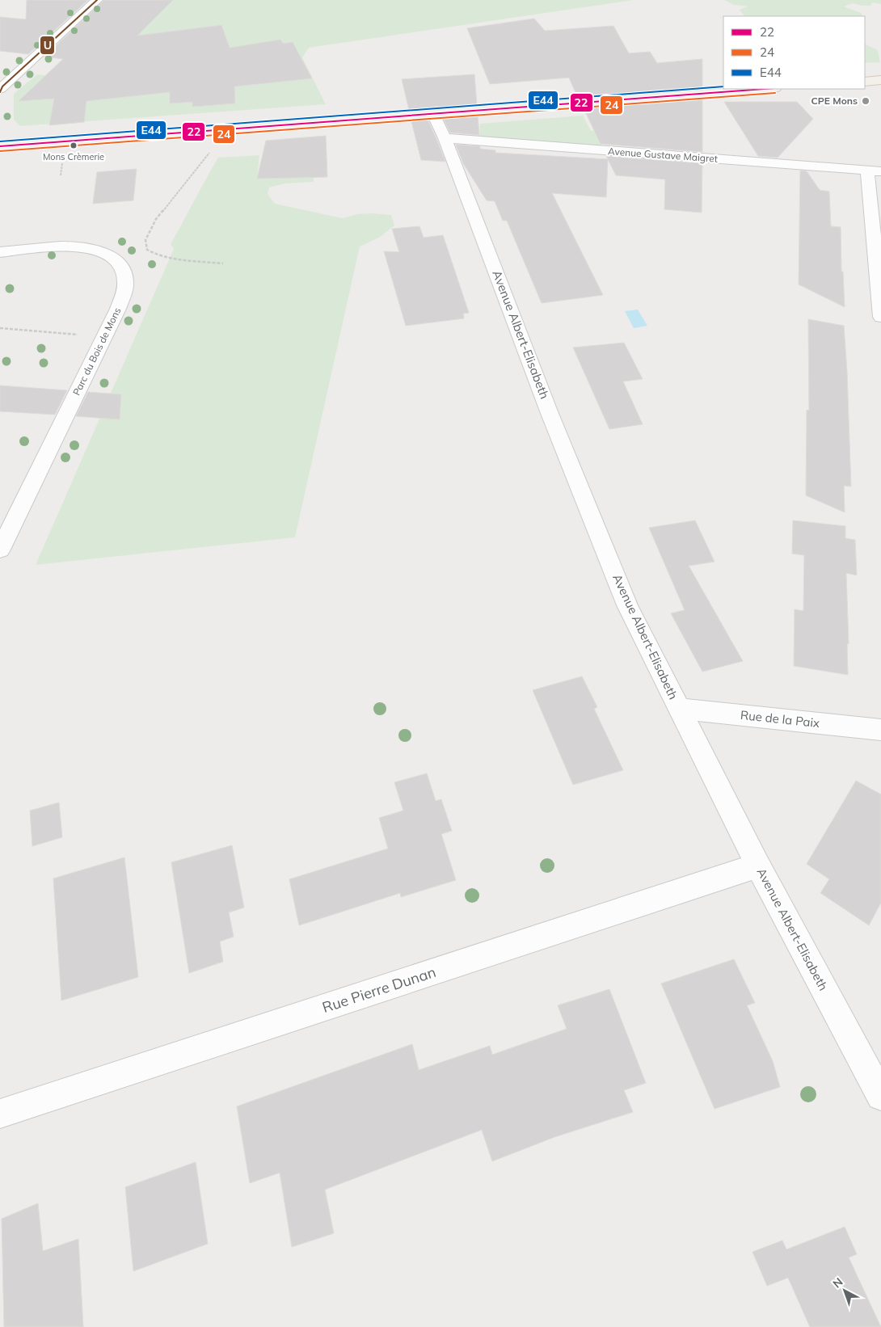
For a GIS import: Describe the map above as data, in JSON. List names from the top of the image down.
{
  "streets": {
    "street": [
      "Avenue Gustave Maigret",
      "Avenue Albert-Elisabeth",
      "Parc du Bois de Mons",
      "Rue de la Paix",
      "Rue Pierre Dunan"
    ]
  },
  "crossings": [
    ["Avenue Gustave Maigret", "Avenue Albert-Elisabeth"],
    ["Avenue Albert-Elisabeth", "Rue de la Paix"],
    ["Avenue Albert-Elisabeth", "Rue Pierre Dunan"]
  ],
  "places": ["CPE Mons", "Mons Crèmerie"],
  "lines": [
    "transit line U",
    "transit line E44",
    "transit line 22",
    "transit line 24"
  ],
  "legend": ["22", "24", "E44"],
  "north": "top left"
}
